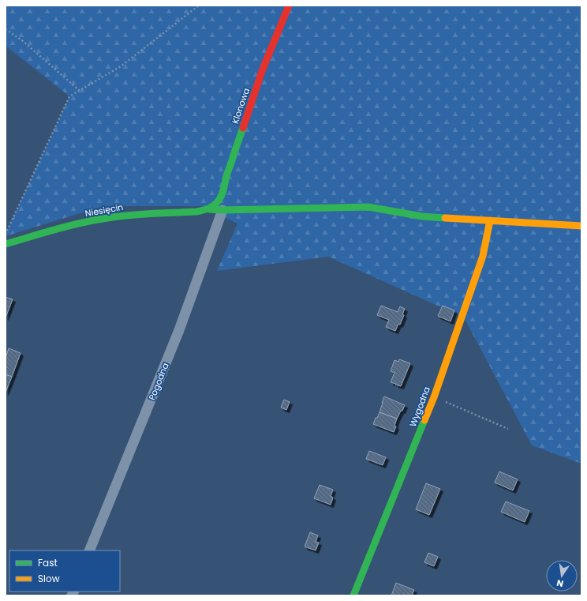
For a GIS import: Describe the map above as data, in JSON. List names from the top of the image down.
{
  "streets": {
    "street": [
      "Klonowa",
      "Niesięcin",
      "Pogodna",
      "Wygodna"
    ]
  },
  "crossings": [
    ["Klonowa", "Niesięcin"],
    ["Niesięcin", "Pogodna"],
    ["Niesięcin", "Wygodna"]
  ],
  "legend": ["Fast", "Slow"],
  "north": "bottom"
}
